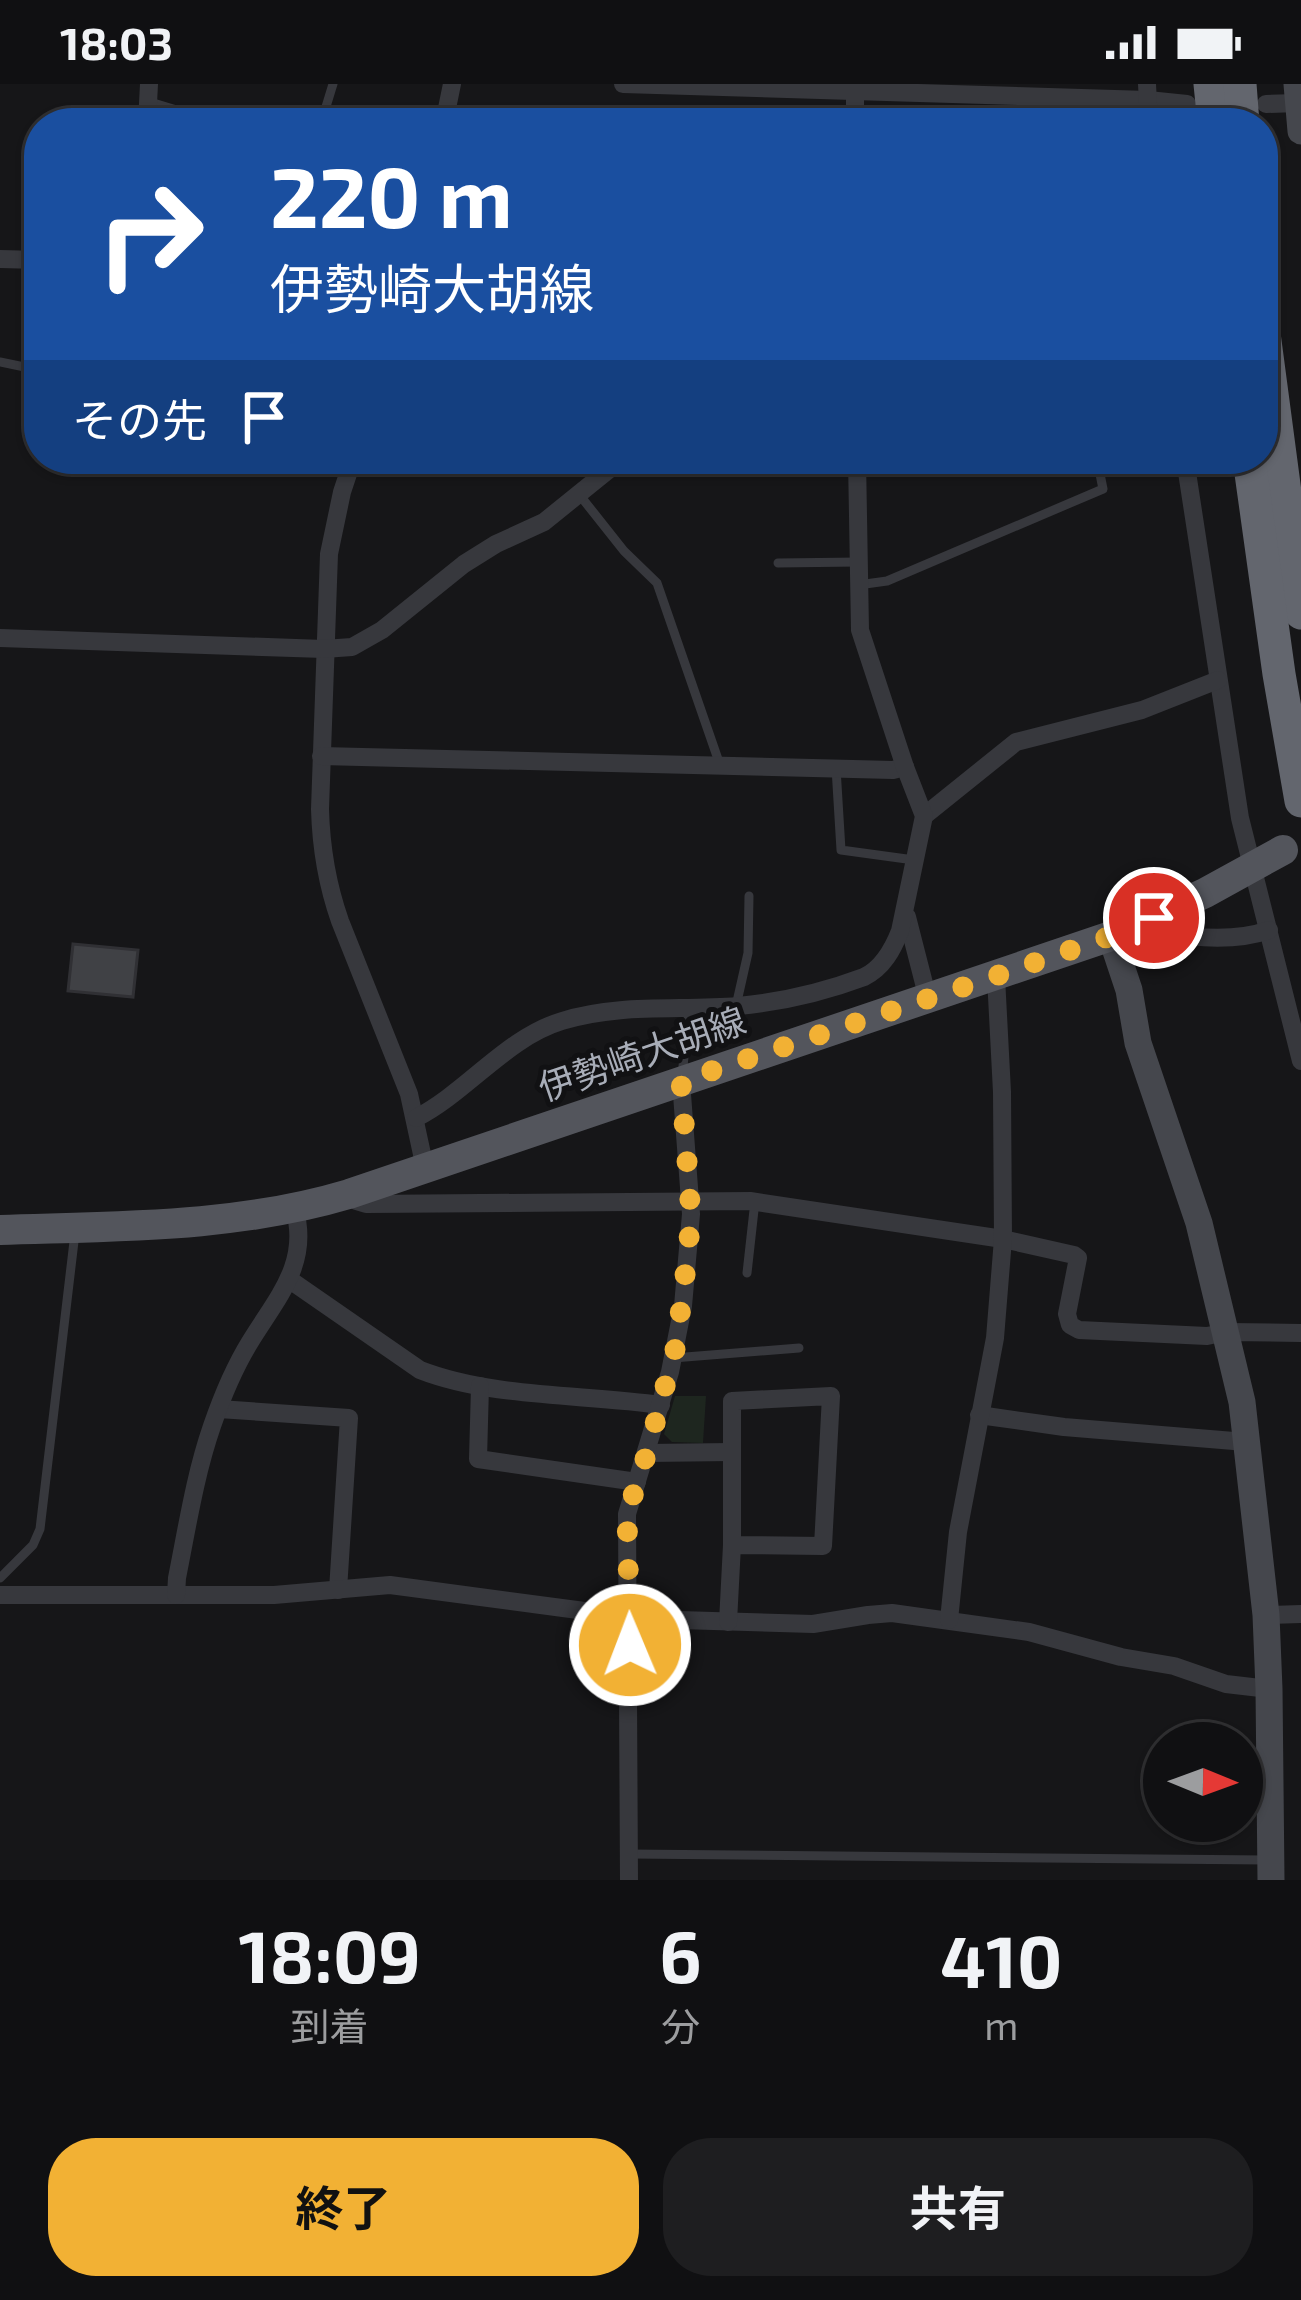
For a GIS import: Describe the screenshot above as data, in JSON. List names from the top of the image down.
{
  "streets": {
    "main road": ["伊勢崎大胡線"]
  },
  "north": "right",
  "page": {
    "status": "18:03",
    "turn": ["220 m", "伊勢崎大胡線"],
    "then": "その先",
    "eta": [
      "18:09",
      "到着",
      "6",
      "分",
      "410",
      "m"
    ],
    "buttons": ["終了", "共有"]
  }
}
